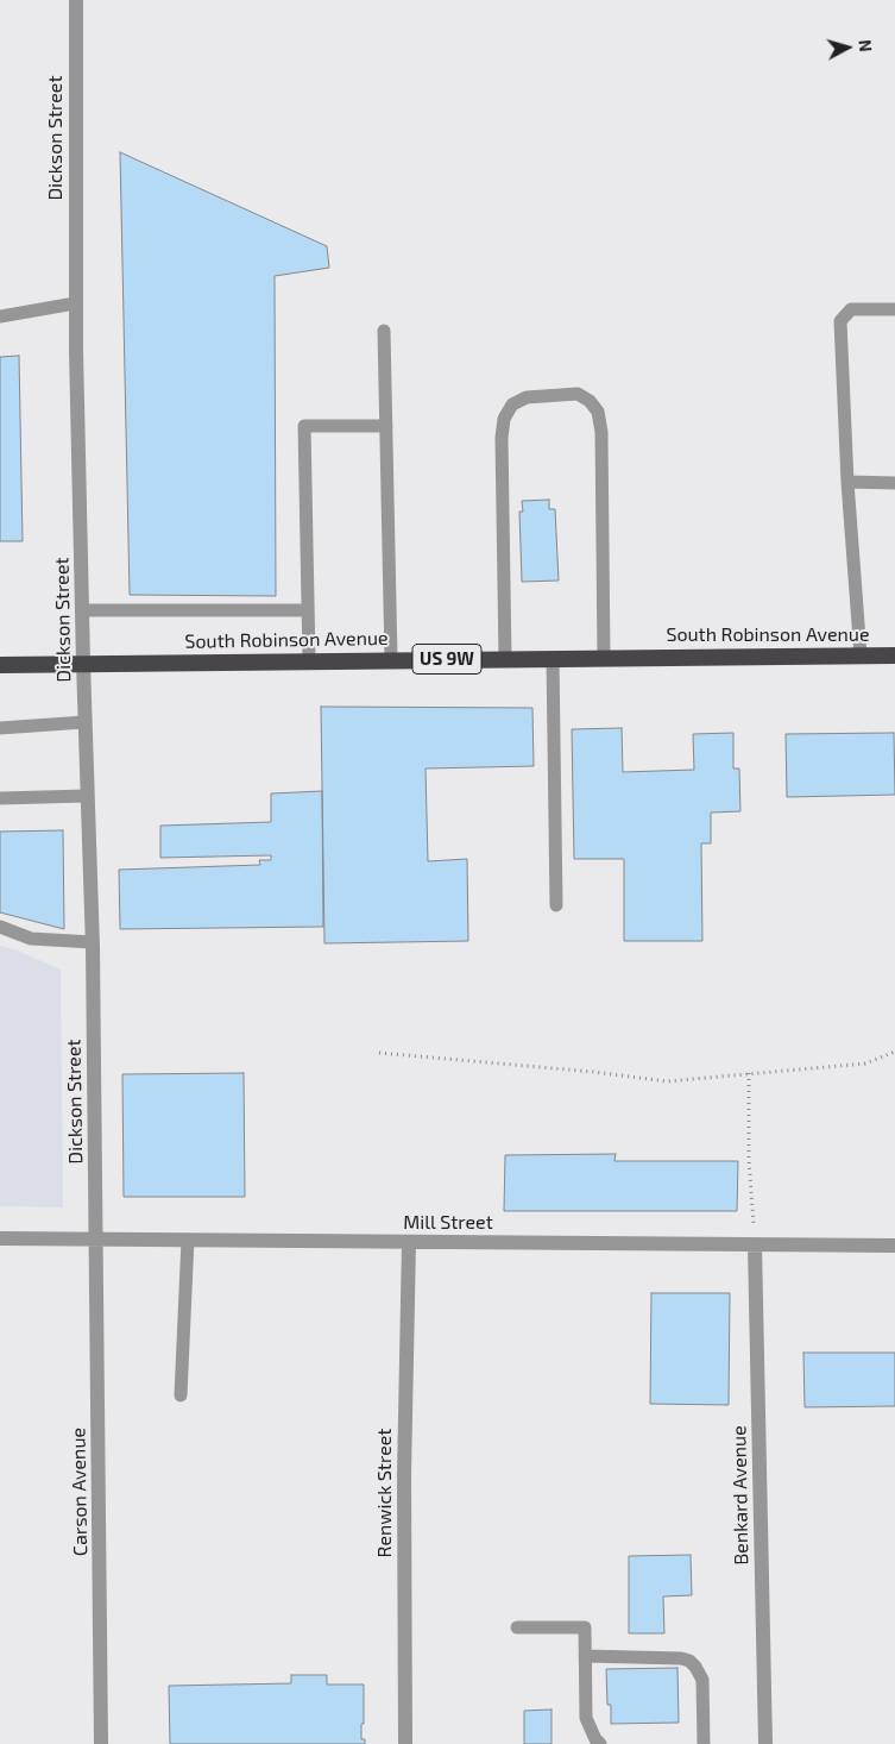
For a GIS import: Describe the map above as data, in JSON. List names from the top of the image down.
{
  "streets": {
    "highway": ["South Robinson Avenue", "US 9W"],
    "street": [
      "Dickson Street",
      "Mill Street",
      "Carson Avenue",
      "Renwick Street",
      "Benkard Avenue"
    ]
  },
  "crossings": [
    ["Dickson Street", "South Robinson Avenue"],
    ["Dickson Street", "Mill Street"],
    ["Dickson Street", "Carson Avenue"],
    ["Mill Street", "Carson Avenue"],
    ["Mill Street", "Renwick Street"],
    ["Mill Street", "Benkard Avenue"]
  ],
  "north": "right"
}
